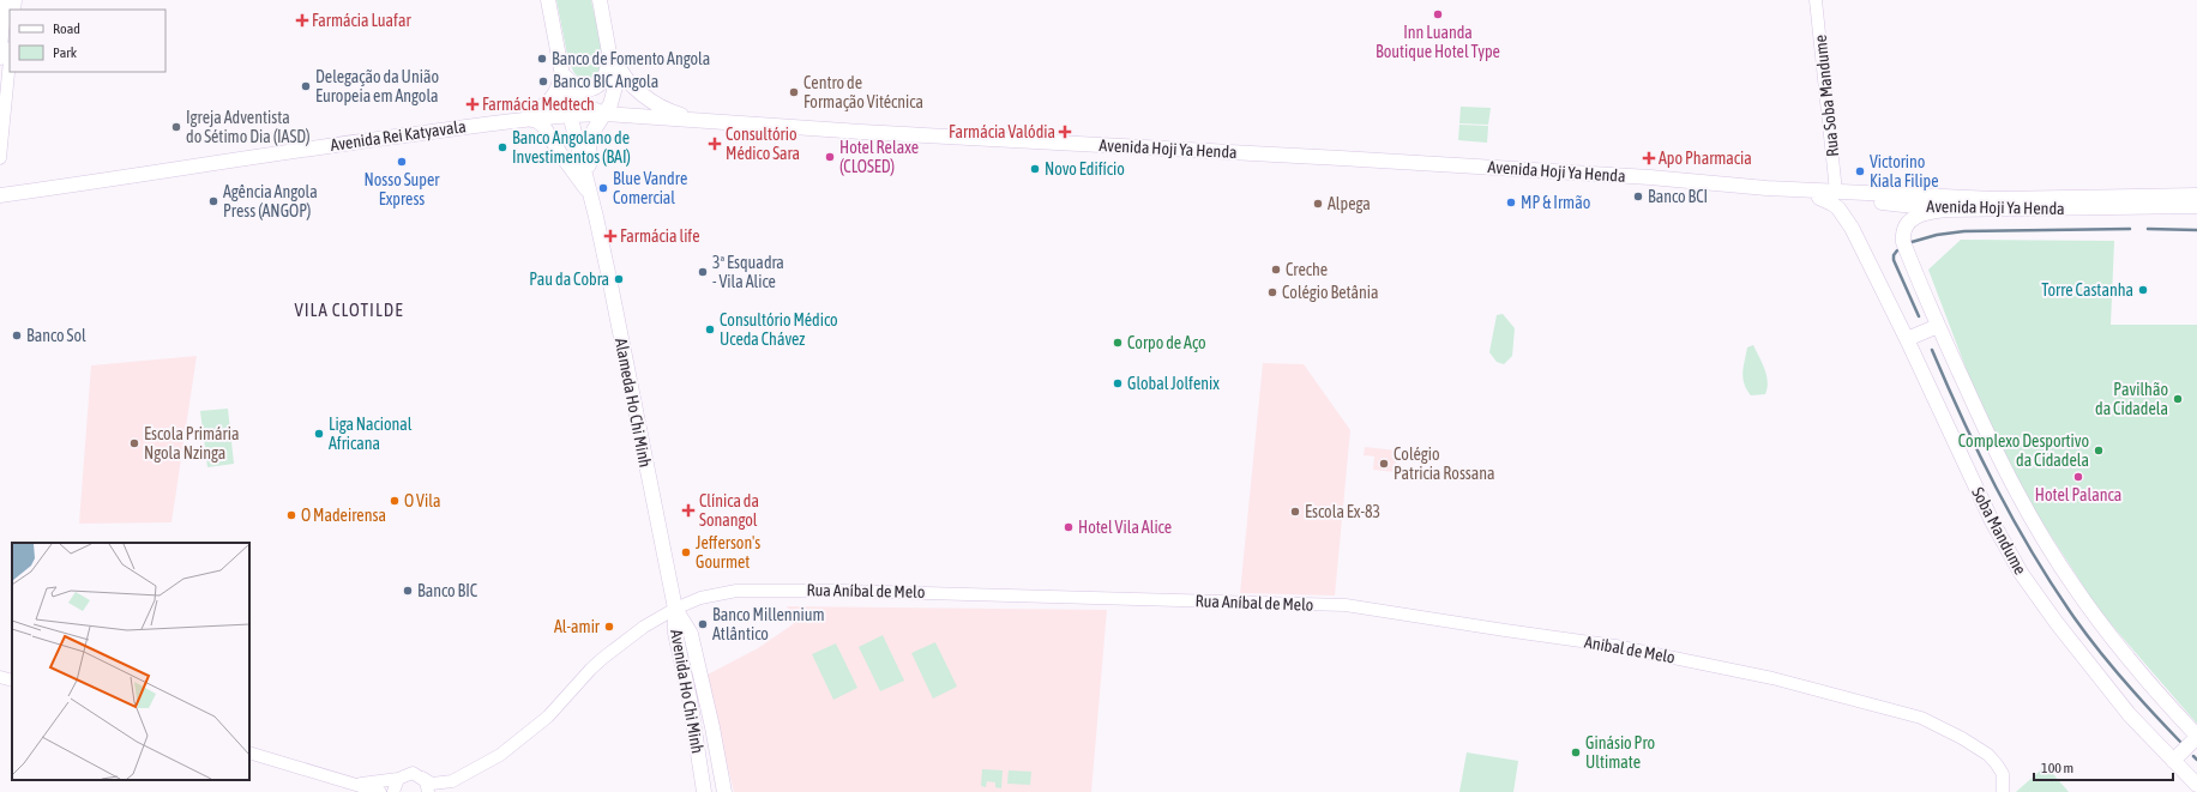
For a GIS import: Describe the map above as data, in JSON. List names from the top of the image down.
{
  "streets": {
    "main road": [
      "Avenida Rei Katyavala",
      "Avenida Hoji Ya Henda",
      "Alameda Ho Chi Minh",
      "Soba Mandume",
      "Avenida Ho Chi Minh"
    ],
    "street": ["Rua Soba Mandume", "Rua Aníbal de Melo", "Anibal de Melo"]
  },
  "crossings": [
    ["Rua Soba Mandume", "Avenida Hoji Ya Henda"],
    ["Avenida Rei Katyavala", "Avenida Hoji Ya Henda"],
    ["Avenida Hoji Ya Henda", "Soba Mandume"],
    ["Alameda Ho Chi Minh", "Rua Aníbal de Melo"],
    ["Alameda Ho Chi Minh", "Avenida Ho Chi Minh"],
    ["Rua Aníbal de Melo", "Anibal de Melo"],
    ["Rua Aníbal de Melo", "Avenida Ho Chi Minh"]
  ],
  "districts": ["VILA CLOTILDE"],
  "places": {
    "other": [
      "Inn Luanda Boutique Hotel Type",
      "Banco de Fomento Angola",
      "Banco BIC Angola",
      "Delegação da União Europeia em Angola",
      "Centro de Formação Vitécnica",
      "Igreja Adventista do Sétimo Dia (IASD)",
      "Banco Angolano de Investimentos (BAI)",
      "Hotel Relaxe (CLOSED)",
      "Nosso Super Express",
      "Novo Edifício",
      "Victorino Kiala Filipe",
      "Blue Vandre Comercial",
      "Banco BCI",
      "Agência Angola Press (ANGOP)",
      "MP & Irmão",
      "Alpega",
      "Creche",
      "3ª Esquadra - Vila Alice",
      "Pau da Cobra",
      "Torre Castanha",
      "Colégio Betânia",
      "Consultório Médico Uceda Chávez",
      "Banco Sol",
      "Corpo de Aço",
      "Global Jolfenix",
      "Pavilhão da Cidadela",
      "Liga Nacional Africana",
      "Escola Primária Ngola Nzinga",
      "Complexo Desportivo da Cidadela",
      "Colégio Patricia Rossana",
      "Hotel Palanca",
      "O Vila",
      "Escola Ex-83",
      "O Madeirensa",
      "Hotel Vila Alice",
      "Jefferson's Gourmet",
      "Banco BIC",
      "Banco Millennium Atlântico",
      "Al-amir",
      "Ginásio Pro Ultimate"
    ],
    "health": [
      "Farmácia Luafar",
      "Farmácia Medtech",
      "Farmácia Valódia",
      "Consultório Médico Sara",
      "Apo Pharmacia",
      "Farmácia life",
      "Clínica da Sonangol"
    ]
  },
  "legend": ["Road", "Park"],
  "scale_bar": "100 m"
}
